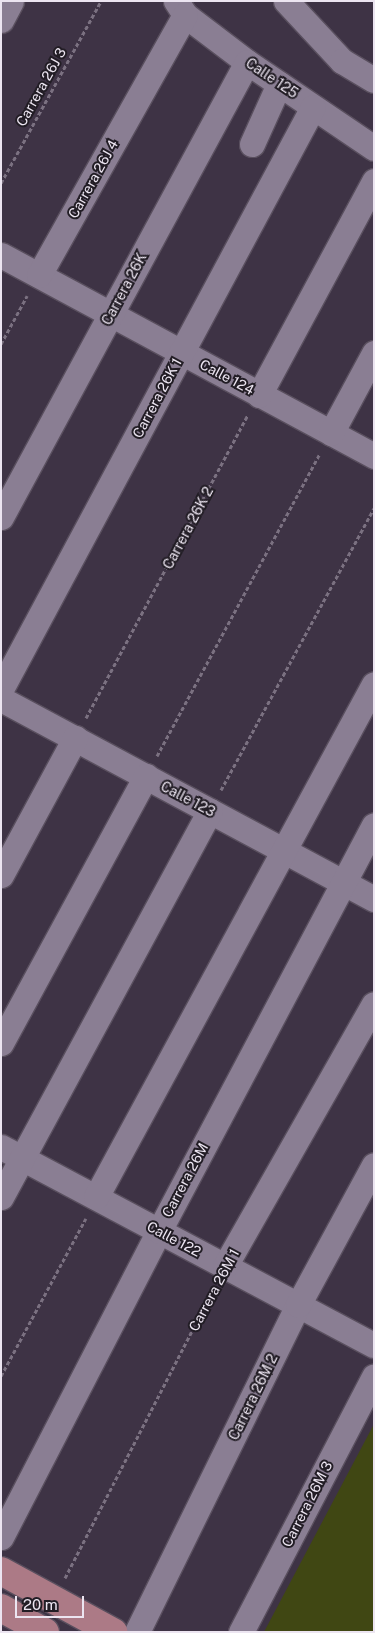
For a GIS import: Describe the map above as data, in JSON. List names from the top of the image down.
{
  "streets": {
    "street": [
      "Calle 125",
      "Carrera 26J 4",
      "Carrera 26K",
      "Calle 124",
      "Carrera 26K 1",
      "Calle 123",
      "Carrera 26M",
      "Calle 122",
      "Carrera 26M 1",
      "Carrera 26M 2",
      "Carrera 26M 3"
    ],
    "path": ["Carrera 26J 3", "Carrera 26K 2"]
  },
  "crossings": [
    ["Calle 125", "Carrera 26J 4"],
    ["Calle 125", "Carrera 26K"],
    ["Calle 125", "Carrera 26K 1"],
    ["Carrera 26J 4", "Calle 124"],
    ["Carrera 26K", "Calle 124"],
    ["Calle 124", "Carrera 26K 1"],
    ["Calle 124", "Carrera 26K 2"],
    ["Carrera 26K 2", "Calle 123"],
    ["Calle 123", "Carrera 26M"],
    ["Carrera 26M", "Calle 122"],
    ["Calle 122", "Carrera 26M 1"],
    ["Calle 122", "Carrera 26M 2"]
  ],
  "scale_bar": "20 m"
}
